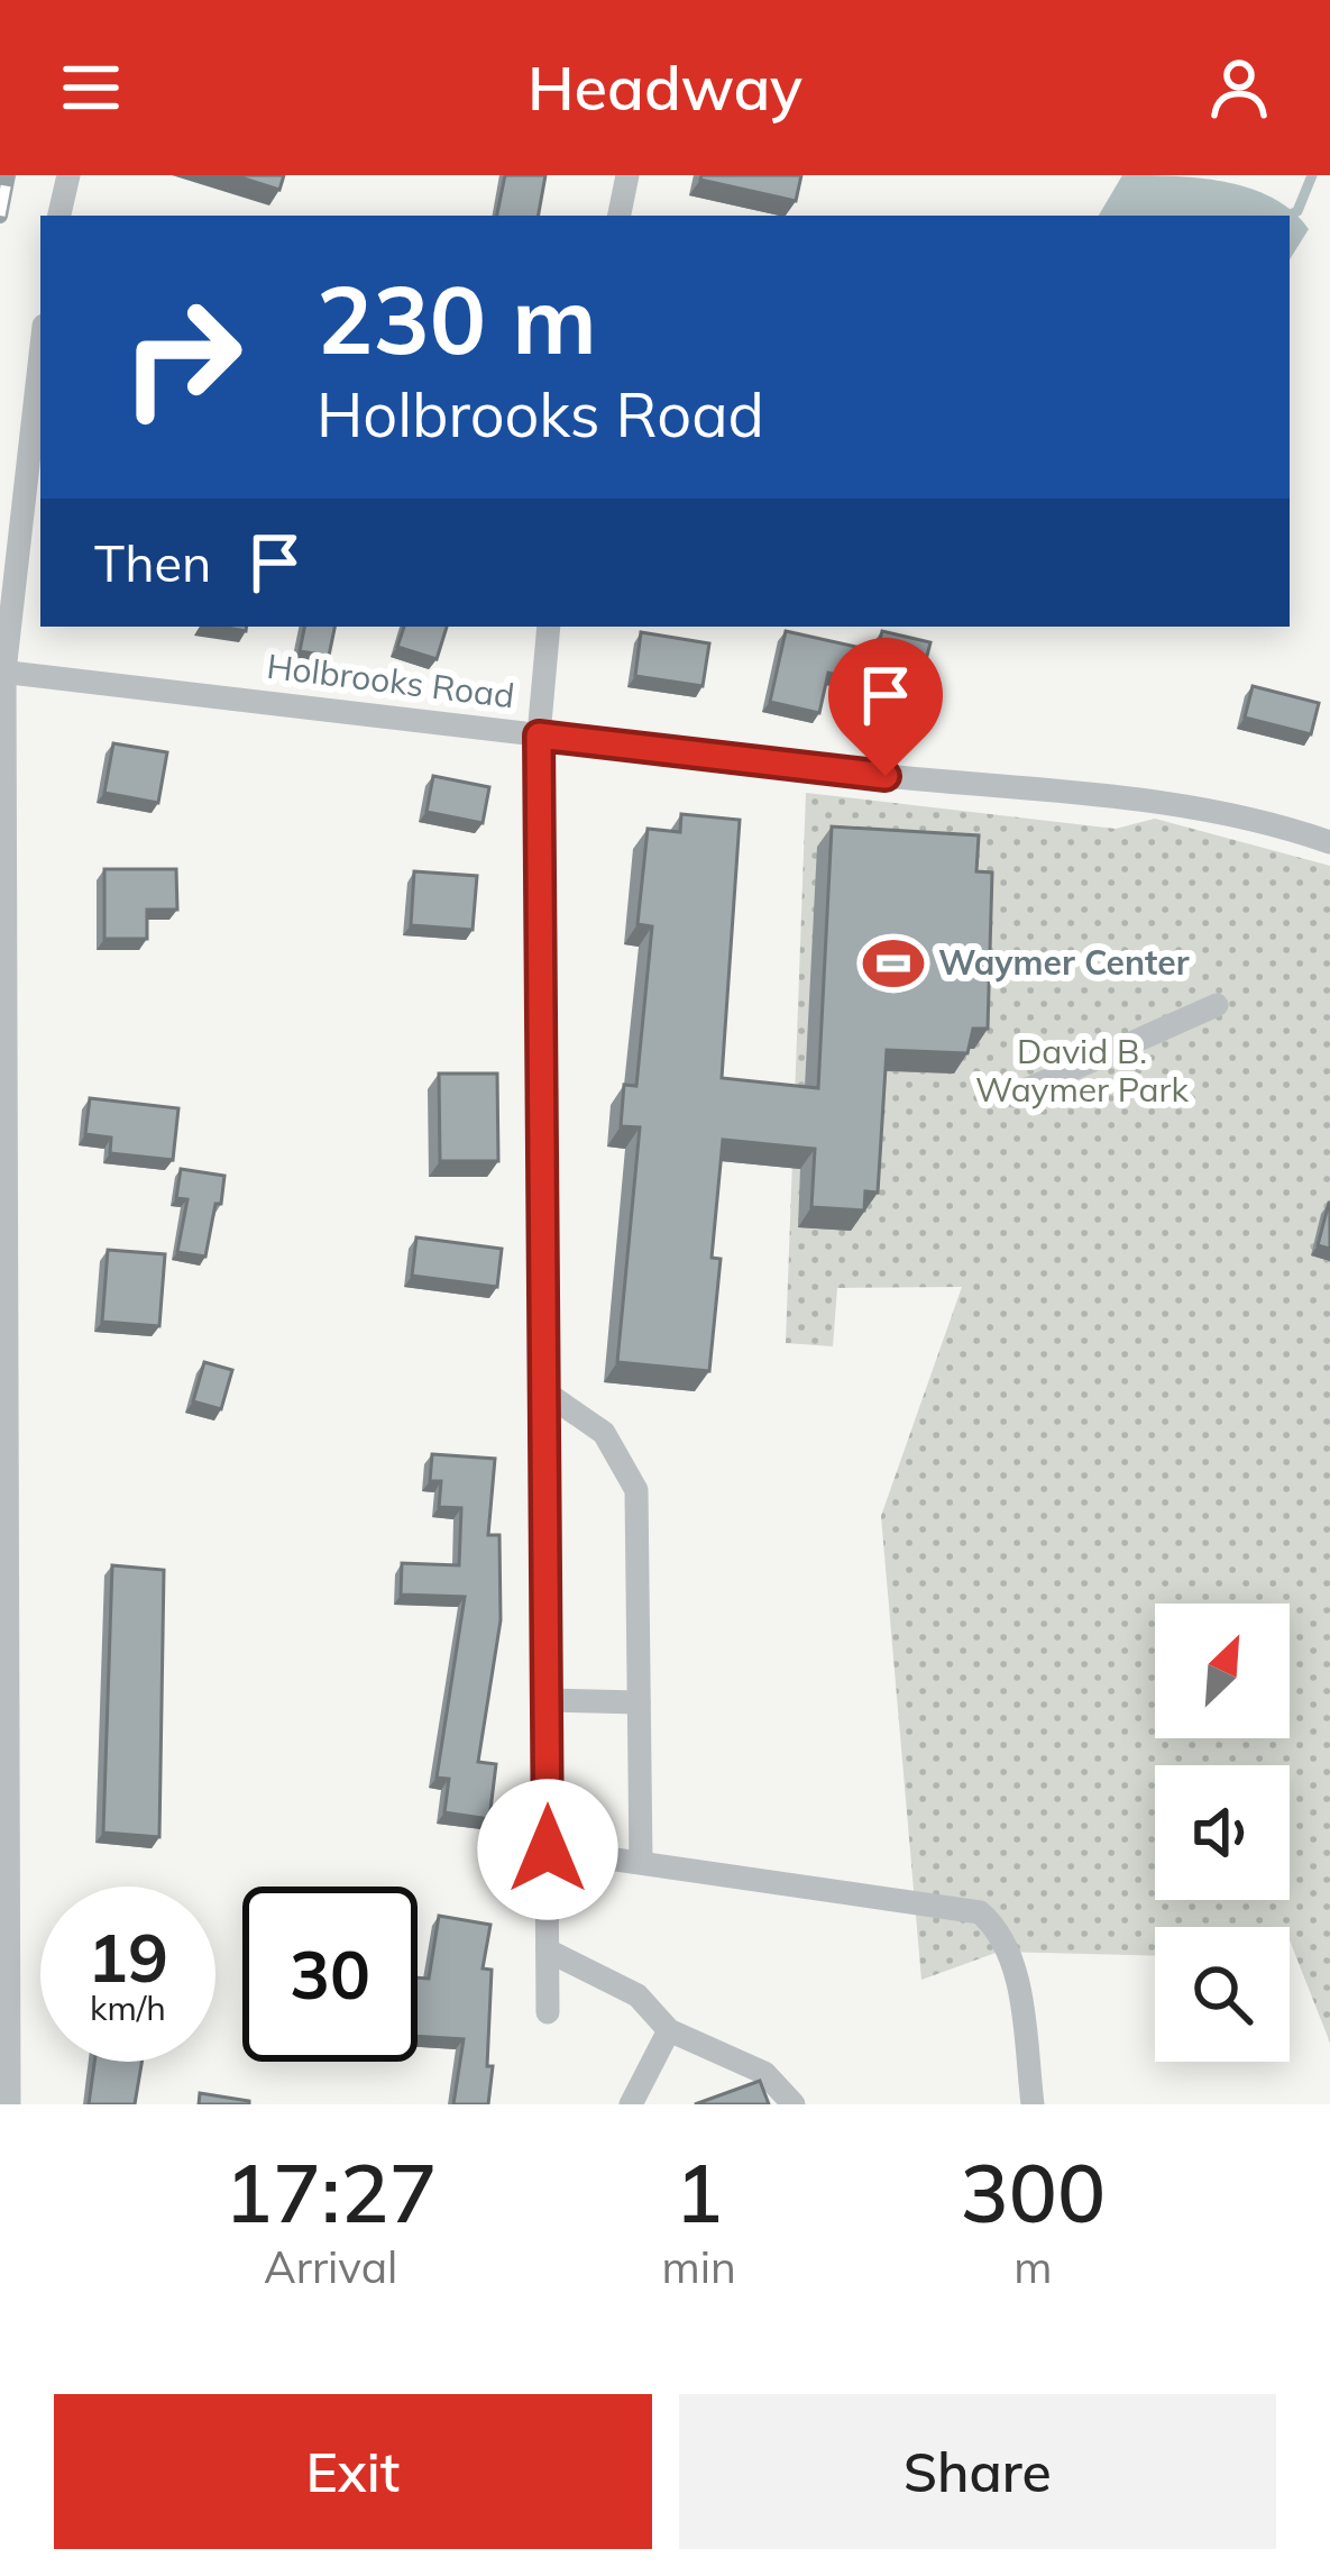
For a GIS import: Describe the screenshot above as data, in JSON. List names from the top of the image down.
{
  "streets": {
    "street": ["Holbrooks Road"]
  },
  "parks": ["David B. Waymer Park"],
  "places": {
    "sports": ["Waymer Center"]
  },
  "north": "top right",
  "page": {
    "header": "Headway",
    "turn": ["230 m", "Holbrooks Road"],
    "then": "Then",
    "speed": "19 km/h",
    "limit": "30",
    "eta": [
      "17:27",
      "Arrival",
      "1",
      "min",
      "300",
      "m"
    ],
    "buttons": ["Exit", "Share"]
  }
}
